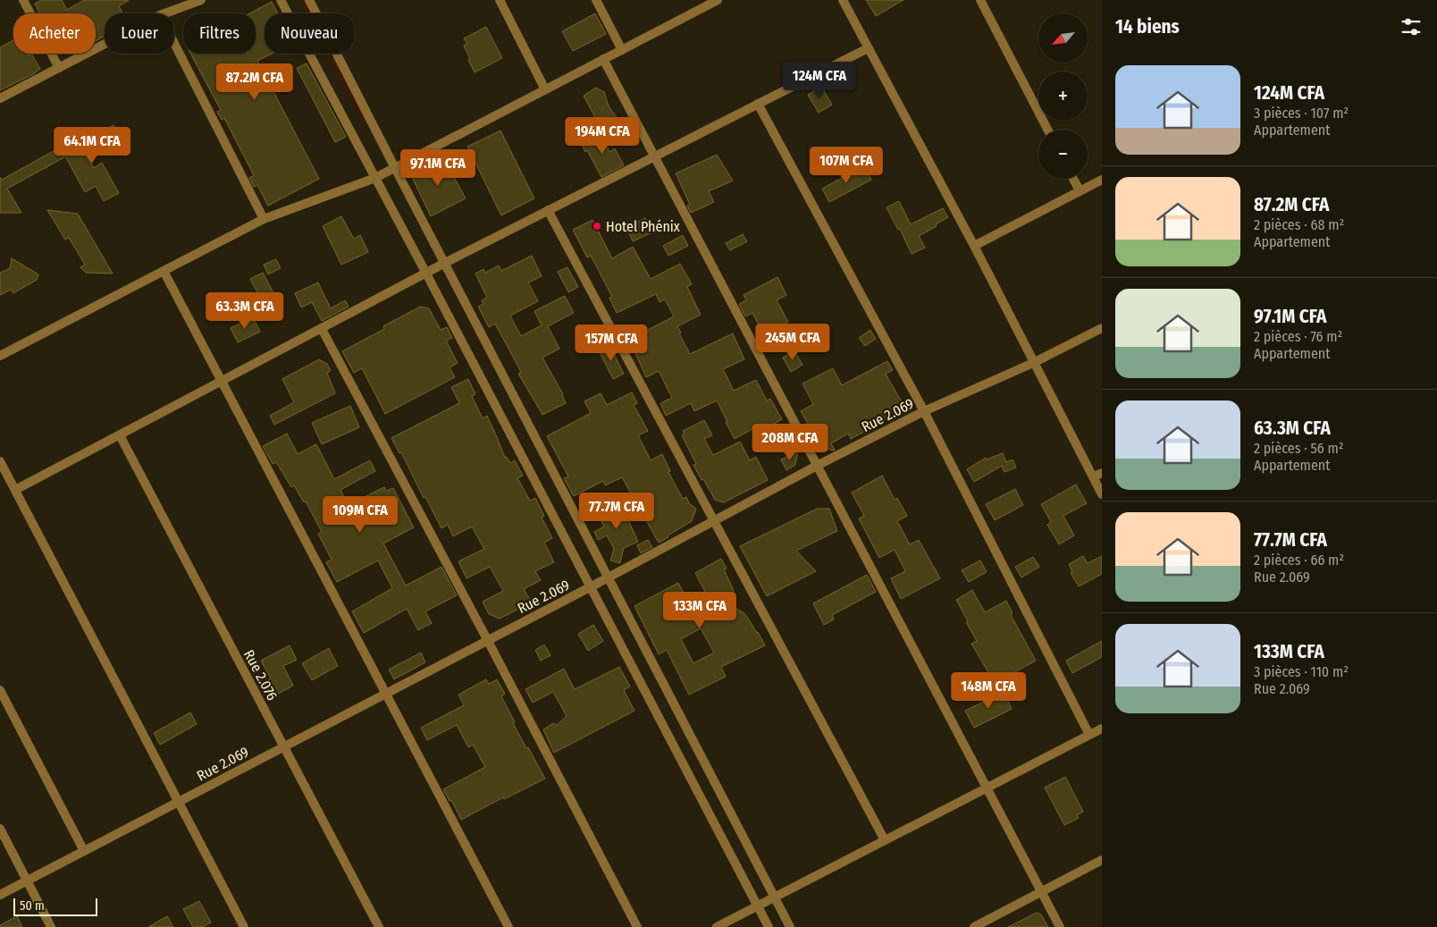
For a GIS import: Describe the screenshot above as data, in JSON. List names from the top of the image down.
{
  "streets": {
    "street": ["Rue 2.069", "Rue 2.076"]
  },
  "crossings": [
    ["Rue 2.069", "Rue 2.076"]
  ],
  "places": ["Hotel Phénix"],
  "scale_bar": "50 m",
  "north": "bottom left",
  "page": {
    "heading": "14 biens",
    "map_buttons": ["+", "−"],
    "chip": [
      "Acheter",
      "Louer",
      "Filtres",
      "Nouveau"
    ],
    "list": [
      {
        "name": "124M CFA",
        "note": "3 pièces · 107 m² · Appartement"
      },
      {
        "name": "87.2M CFA",
        "note": "2 pièces · 68 m² · Appartement"
      },
      {
        "name": "97.1M CFA",
        "note": "2 pièces · 76 m² · Appartement"
      },
      {
        "name": "63.3M CFA",
        "note": "2 pièces · 56 m² · Appartement"
      },
      {
        "name": "77.7M CFA",
        "note": "2 pièces · 66 m² · Rue 2.069"
      },
      {
        "name": "133M CFA",
        "note": "3 pièces · 110 m² · Rue 2.069"
      }
    ],
    "price": [
      "124M CFA",
      "87.2M CFA",
      "194M CFA",
      "64.1M CFA",
      "107M CFA",
      "97.1M CFA",
      "63.3M CFA",
      "245M CFA",
      "157M CFA",
      "208M CFA",
      "77.7M CFA",
      "109M CFA",
      "133M CFA",
      "148M CFA"
    ],
    "scale": "50 m"
  }
}
